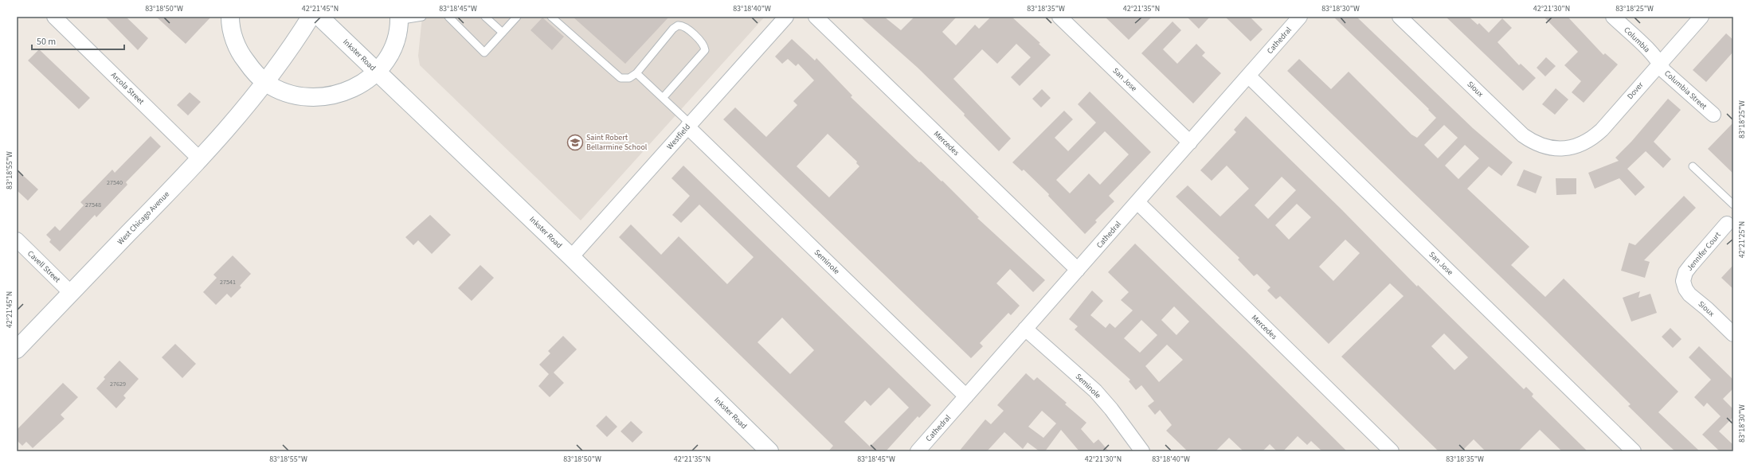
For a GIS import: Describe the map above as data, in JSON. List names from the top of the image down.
{
  "streets": {
    "main road": ["Inkster Road", "West Chicago Avenue"],
    "street": [
      "Columbia",
      "Cathedral",
      "San Jose",
      "Arcola Street",
      "Sioux",
      "Columbia Street",
      "Dover",
      "Westfield",
      "Mercedes",
      "Jennifer Court",
      "Seminole",
      "Cavell Street"
    ]
  },
  "crossings": [
    ["Columbia", "Columbia Street"],
    ["Columbia", "Dover"],
    ["Cathedral", "San Jose"],
    ["Cathedral", "Mercedes"],
    ["Cathedral", "Seminole"],
    ["Inkster Road", "Westfield"],
    ["Arcola Street", "West Chicago Avenue"],
    ["Sioux", "Dover"],
    ["Sioux", "Jennifer Court"],
    ["Columbia Street", "Dover"],
    ["Westfield", "Seminole"],
    ["West Chicago Avenue", "Cavell Street"]
  ],
  "places": {
    "school or university": ["Saint Robert Bellarmine School"]
  },
  "house_numbers": [
    "27540",
    "27548",
    "27541",
    "27629"
  ],
  "scale_bar": "50 m",
  "coordinates": [
    "83°18'50\"W",
    "42°21'45\"N",
    "83°18'45\"W",
    "83°18'40\"W",
    "83°18'35\"W",
    "42°21'35\"N",
    "83°18'30\"W",
    "42°21'30\"N",
    "83°18'25\"W",
    "83°18'55\"W",
    "42°21'25\"N"
  ]
}
